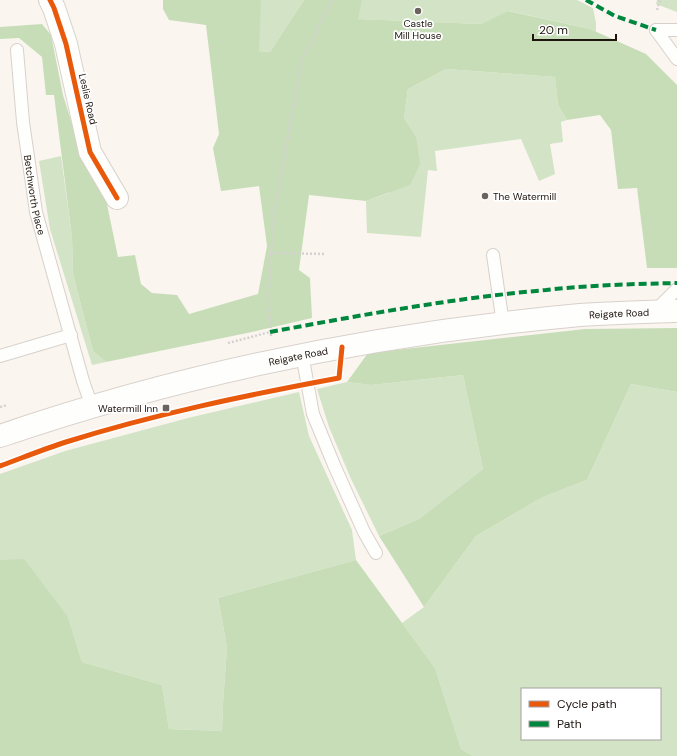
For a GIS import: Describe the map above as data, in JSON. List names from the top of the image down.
{
  "streets": {
    "main road": ["Leslie Road", "Reigate Road"],
    "lane": ["Betchworth Place"]
  },
  "crossings": [
    ["Betchworth Place", "Reigate Road"]
  ],
  "places": {
    "other": ["Castle Mill House", "The Watermill"],
    "transit": ["Watermill Inn"]
  },
  "legend": ["Cycle path", "Path"],
  "scale_bar": "20 m"
}
